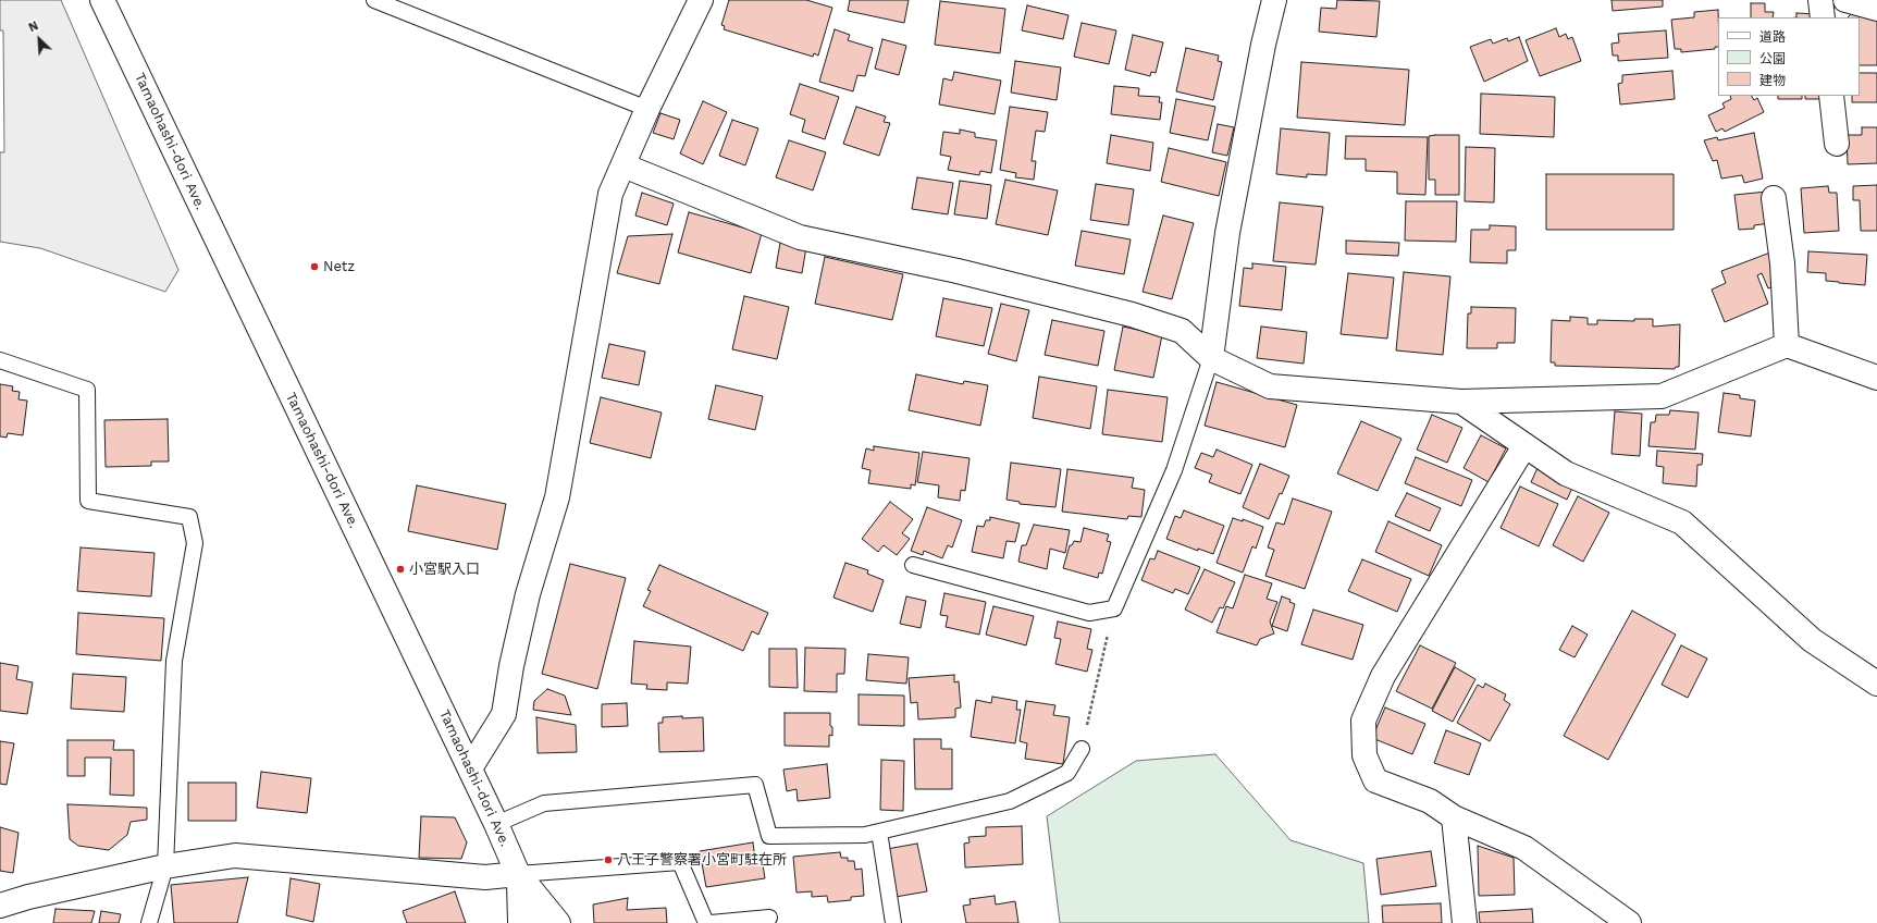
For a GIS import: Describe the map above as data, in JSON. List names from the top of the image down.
{
  "streets": {
    "street": ["Tamaohashi-dori Ave."]
  },
  "places": ["Netz", "小宮駅入口", "八王子警察署小宮町駐在所"],
  "legend": ["道路", "公園", "建物"],
  "north": "top left"
}
